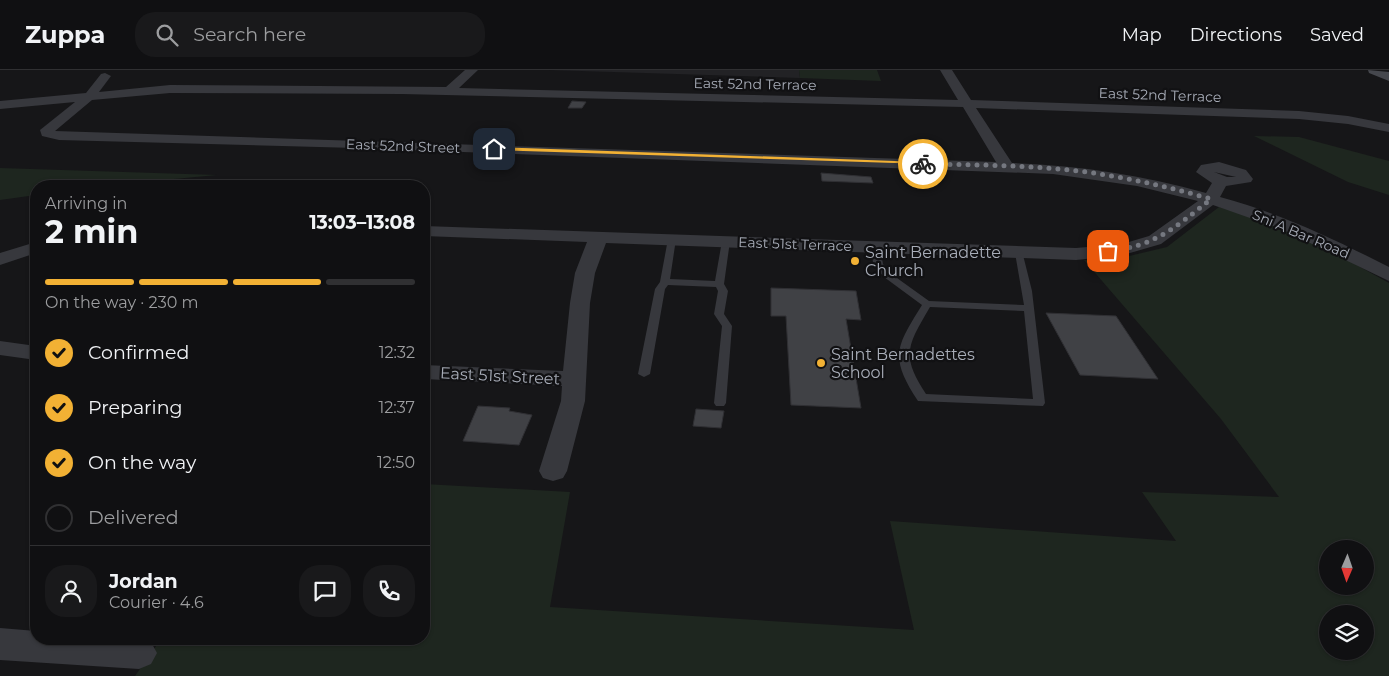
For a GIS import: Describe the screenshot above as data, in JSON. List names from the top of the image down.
{
  "streets": {
    "street": [
      "East 52nd Terrace",
      "East 52nd Street",
      "Sni A Bar Road",
      "East 51st Terrace",
      "East 51st Street"
    ]
  },
  "crossings": [
    ["East 52nd Terrace", "East 52nd Street"],
    ["East 52nd Street", "Sni A Bar Road"],
    ["East 52nd Street", "East 51st Terrace"],
    ["Sni A Bar Road", "East 51st Terrace"]
  ],
  "places": ["Saint Bernadette Church", "Saint Bernadettes School"],
  "north": "bottom",
  "page": {
    "header": "Zuppa",
    "search": "Search here",
    "nav": ["Map", "Directions", "Saved"],
    "heading": ["2 min", "Arriving in", "13:03–13:08"],
    "panel": ["Jordan", "Courier · 4.6"],
    "bar": "On the way · 230 m",
    "list": [
      ["Confirmed", "12:32"],
      ["Preparing", "12:37"],
      ["On the way", "12:50"],
      "Delivered"
    ]
  }
}
